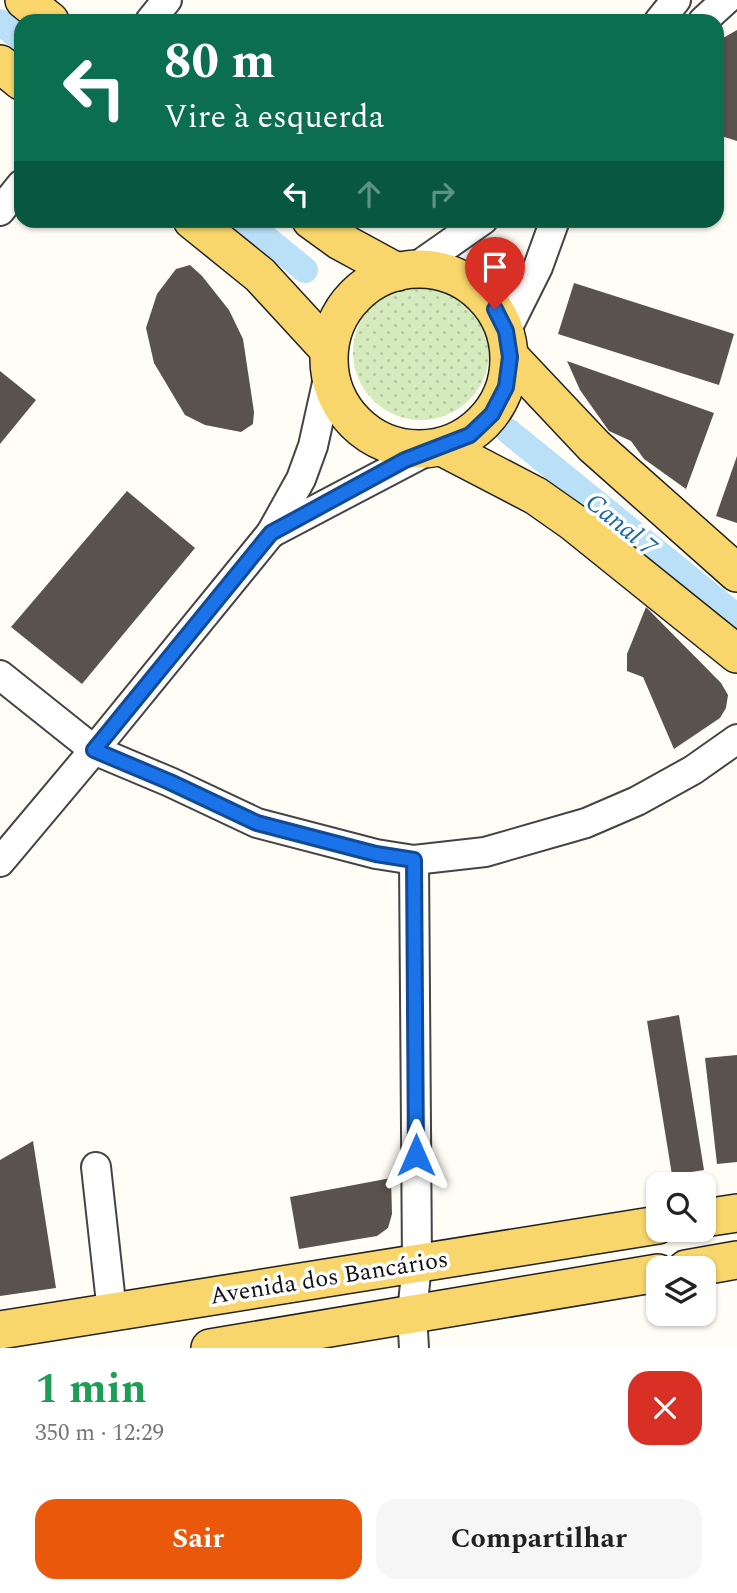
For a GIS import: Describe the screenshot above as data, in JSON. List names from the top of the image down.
{
  "streets": {
    "main road": ["Avenida dos Bancários"]
  },
  "water": ["Canal 7"],
  "page": {
    "turn": ["80 m", "Vire à esquerda"],
    "heading": ["1 min", "350 m · 12:29"],
    "buttons": ["Sair", "Compartilhar"]
  }
}
